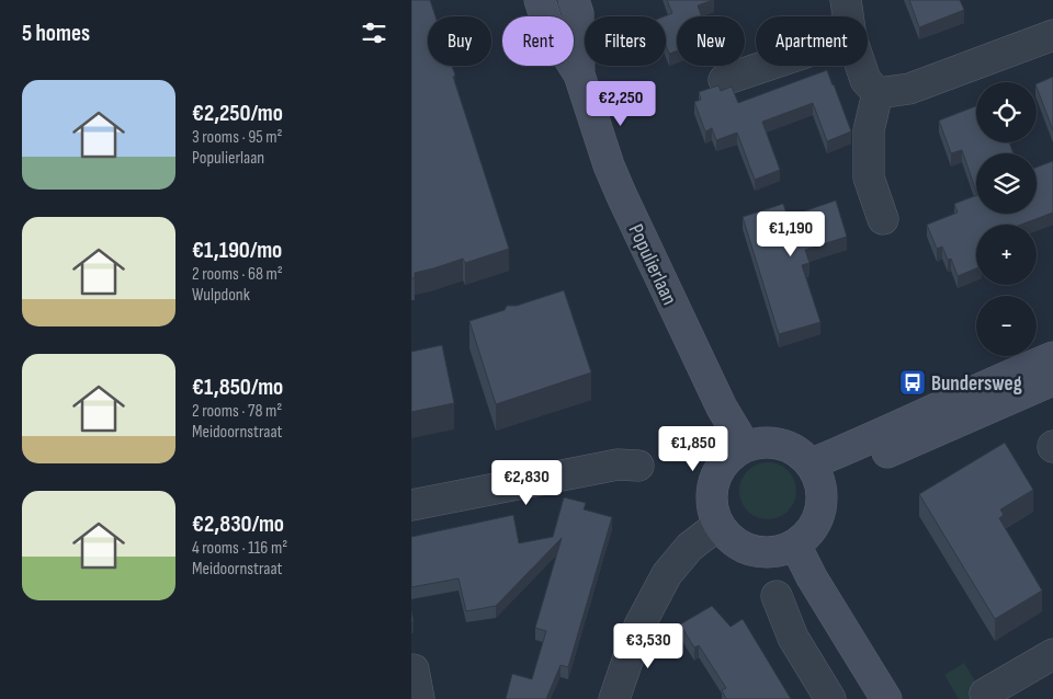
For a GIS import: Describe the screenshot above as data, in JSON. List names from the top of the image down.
{
  "streets": {
    "street": ["Populierlaan"]
  },
  "places": {
    "bus stop": ["Bundersweg"]
  },
  "page": {
    "heading": "5 homes",
    "chip": [
      "Buy",
      "Rent",
      "Filters",
      "New",
      "Apartment"
    ],
    "list": [
      {
        "name": "€2,250/mo",
        "note": "3 rooms · 95 m² · Populierlaan"
      },
      {
        "name": "€1,190/mo",
        "note": "2 rooms · 68 m² · Wulpdonk"
      },
      {
        "name": "€1,850/mo",
        "note": "2 rooms · 78 m² · Meidoornstraat"
      },
      {
        "name": "€2,830/mo",
        "note": "4 rooms · 116 m² · Meidoornstraat"
      }
    ],
    "price": [
      "€2,250",
      "€1,190",
      "€1,850",
      "€2,830",
      "€3,530"
    ],
    "map_buttons": ["+", "−"]
  }
}
